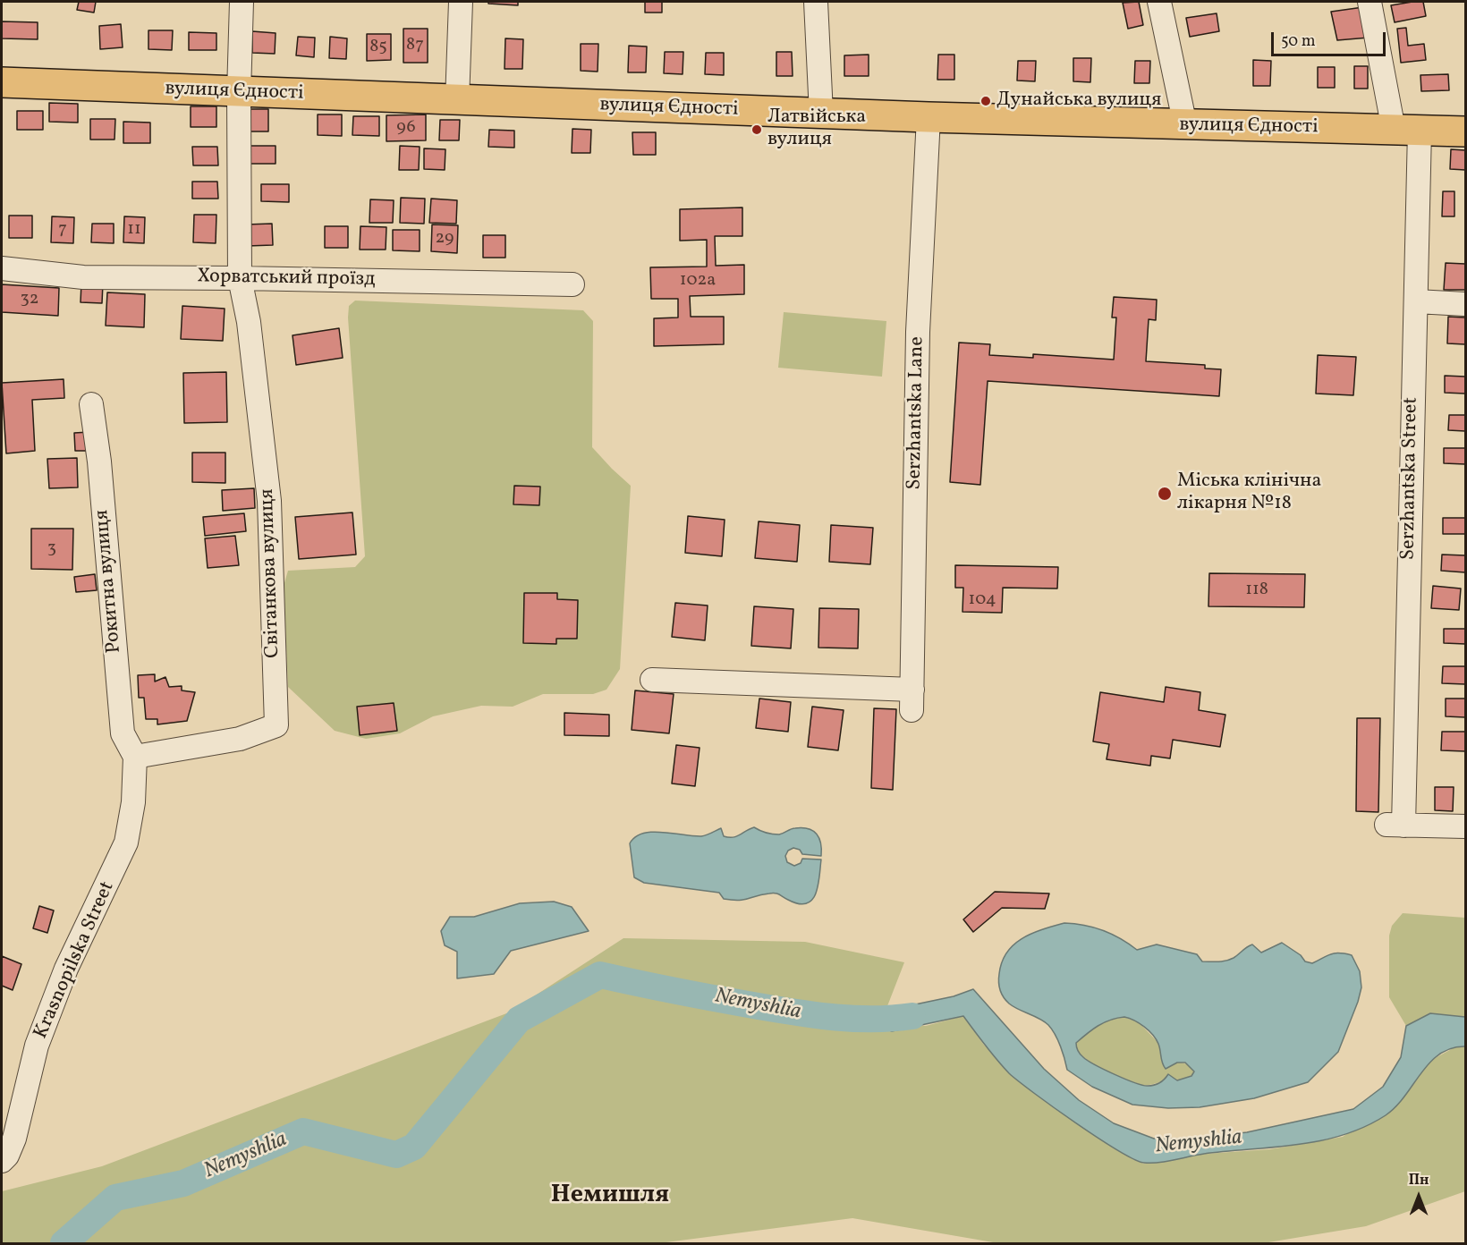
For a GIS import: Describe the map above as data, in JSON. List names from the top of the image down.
{
  "streets": {
    "main road": ["вулиця Єдності"],
    "street": [
      "Хорватський проїзд",
      "Serzhantska Lane",
      "Serzhantska Street",
      "Світанкова вулиця",
      "Рокитна вулиця",
      "Krasnopilska Street"
    ]
  },
  "crossings": [
    ["вулиця Єдності", "Serzhantska Lane"],
    ["вулиця Єдності", "Serzhantska Street"],
    ["Хорватський проїзд", "Світанкова вулиця"],
    ["Світанкова вулиця", "Рокитна вулиця"],
    ["Світанкова вулиця", "Krasnopilska Street"],
    ["Рокитна вулиця", "Krasnopilska Street"]
  ],
  "districts": ["Немишля"],
  "water": ["Nemyshlia"],
  "places": ["Дунайська вулиця", "Латвійська вулиця", "Міська клінічна лікарня №18"],
  "house_numbers": [
    "87",
    "85",
    "96",
    "7",
    "11",
    "29",
    "102а",
    "32",
    "3",
    "118",
    "104"
  ],
  "scale_bar": "50 m",
  "north": "top"
}
